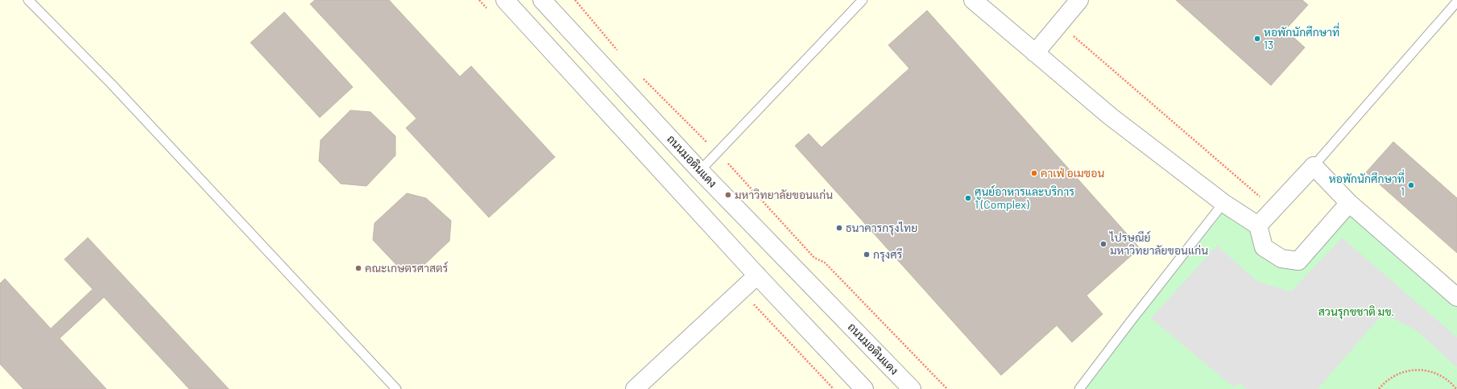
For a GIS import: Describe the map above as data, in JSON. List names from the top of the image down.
{
  "streets": {
    "street": ["ถนนมอดินแดง"]
  },
  "parks": ["สวนรุกขชาติ มข."],
  "places": [
    "หอพักนักศึกษาที่ 13",
    "คาเฟ่ อเมซอน",
    "หอพักนักศึกษาที่ 1",
    "มหาวิทยาลัยขอนแก่น",
    "ศูนย์อาหารและบริการ 1 (Complex)",
    "ธนาคารกรุงไทย",
    "ไปรษณีย์ มหาวิทยาลัยขอนแก่น",
    "กรุงศรี",
    "คณะเกษตรศาสตร์"
  ]
}
